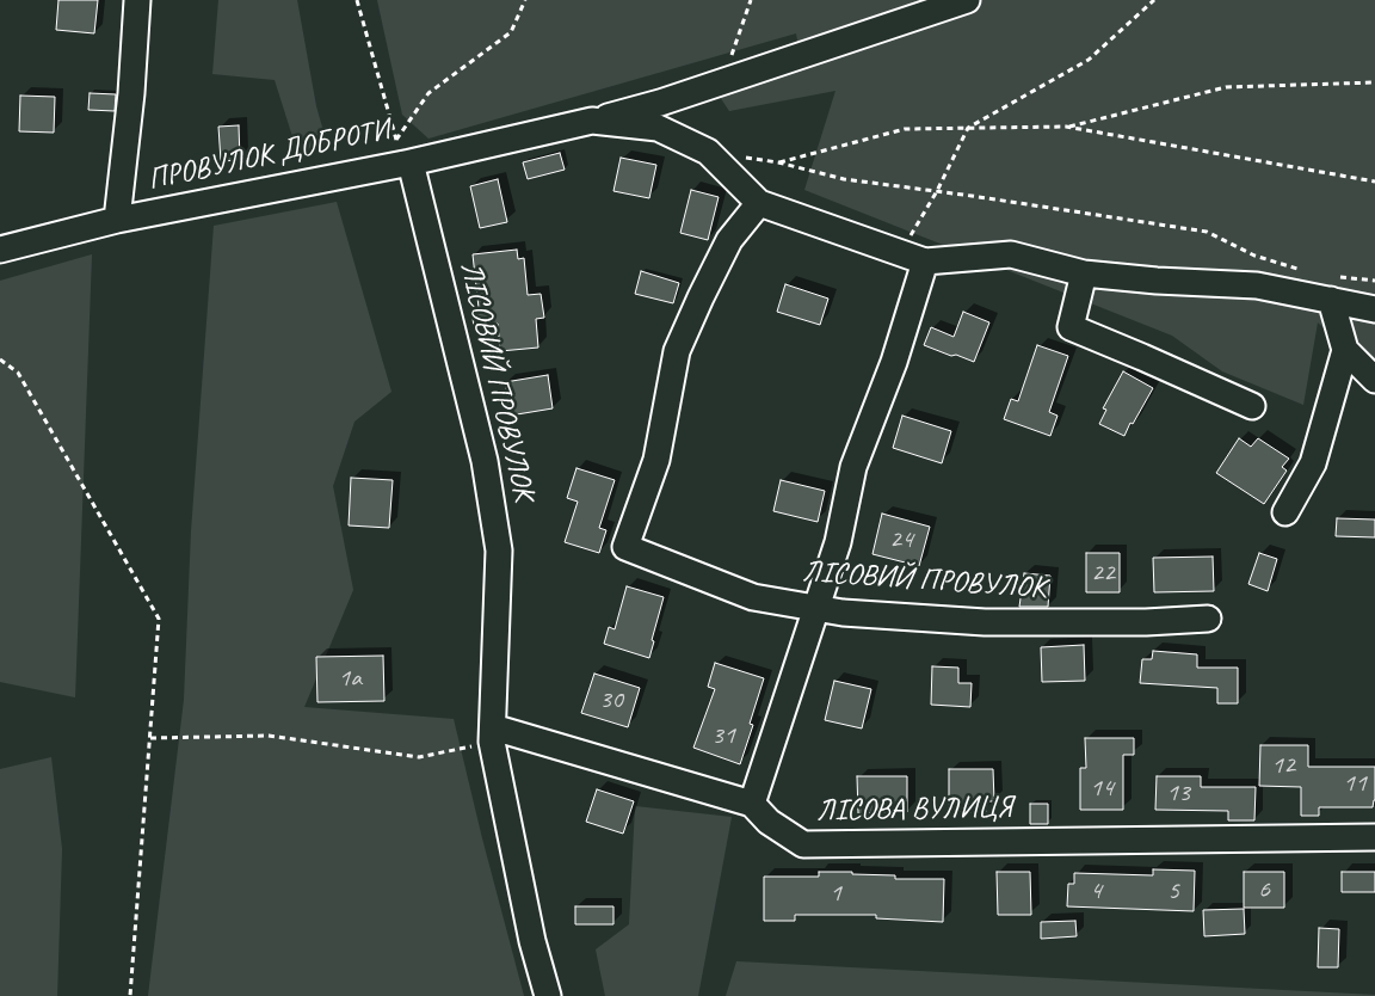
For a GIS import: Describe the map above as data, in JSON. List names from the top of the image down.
{
  "streets": {
    "street": ["ПРОВУЛОК ДОБРОТИ", "ЛІСОВИЙ ПРОВУЛОК", "ЛІСОВА ВУЛИЦЯ"]
  },
  "crossings": [
    ["ПРОВУЛОК ДОБРОТИ", "ЛІСОВИЙ ПРОВУЛОК"]
  ],
  "house_numbers": [
    "24",
    "22",
    "1а",
    "30",
    "31",
    "12",
    "11",
    "14",
    "13",
    "6",
    "4",
    "5",
    "1"
  ]
}
